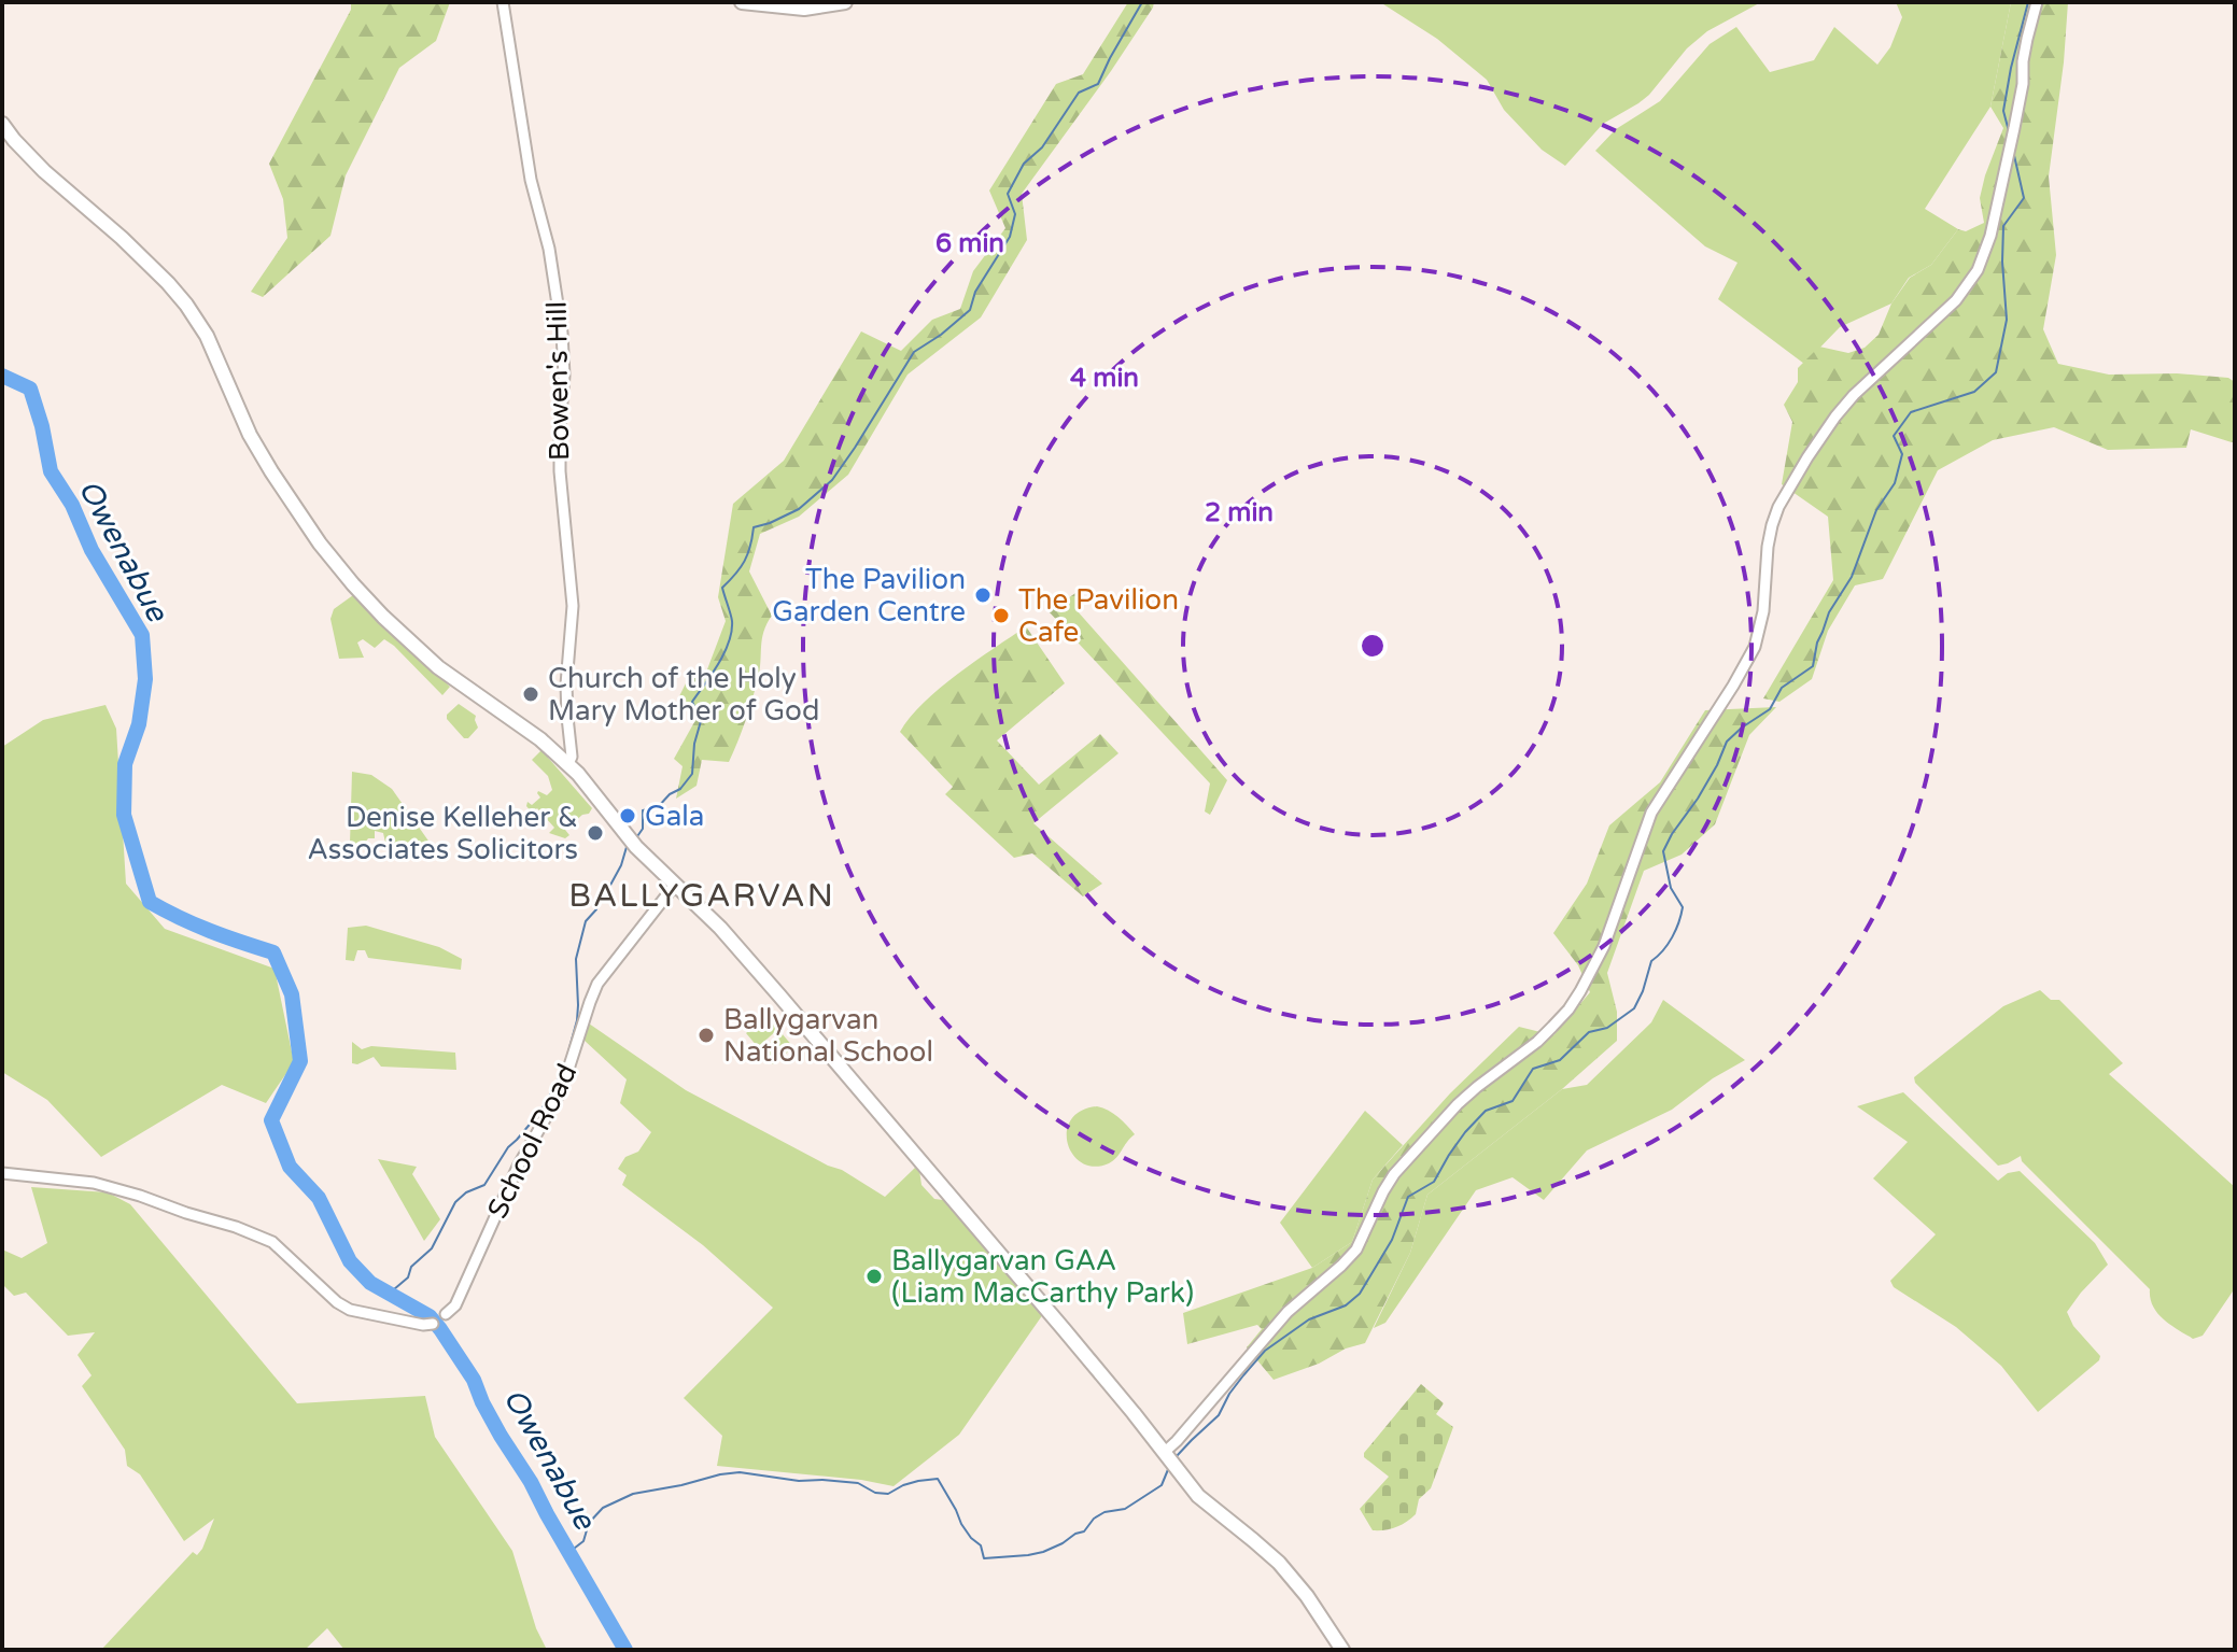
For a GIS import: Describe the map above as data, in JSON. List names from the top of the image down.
{
  "streets": {
    "street": ["Bowen's Hill", "School Road"]
  },
  "districts": ["BALLYGARVAN"],
  "water": ["Owenabue"],
  "places": [
    "The Pavilion Garden Centre",
    "The Pavilion Cafe",
    "Church of the Holy Mary Mother of God",
    "Gala",
    "Denise Kelleher & Associates Solicitors",
    "Ballygarvan National School",
    "Ballygarvan GAA (Liam MacCarthy Park)"
  ],
  "rings": ["6 min", "4 min", "2 min"]
}
